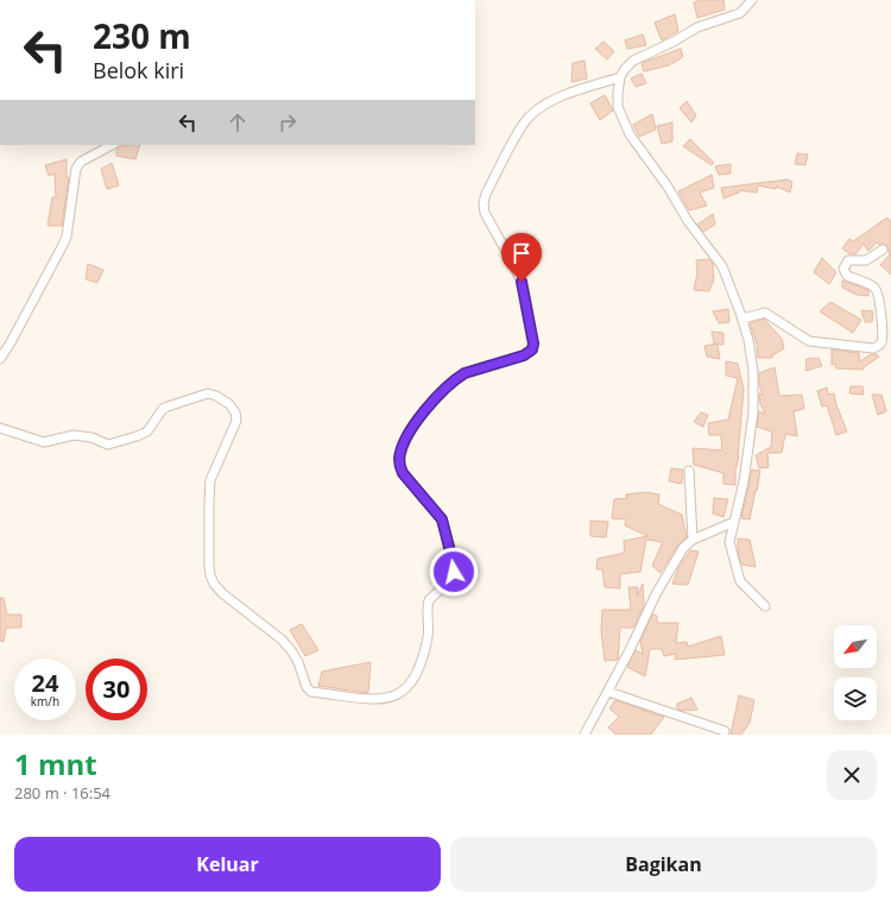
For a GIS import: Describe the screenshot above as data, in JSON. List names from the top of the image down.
{
  "north": "bottom left",
  "page": {
    "turn": ["230 m", "Belok kiri"],
    "speed": "24 km/h",
    "limit": "30",
    "heading": ["1 mnt", "280 m · 16:54"],
    "buttons": ["Keluar", "Bagikan"]
  }
}
